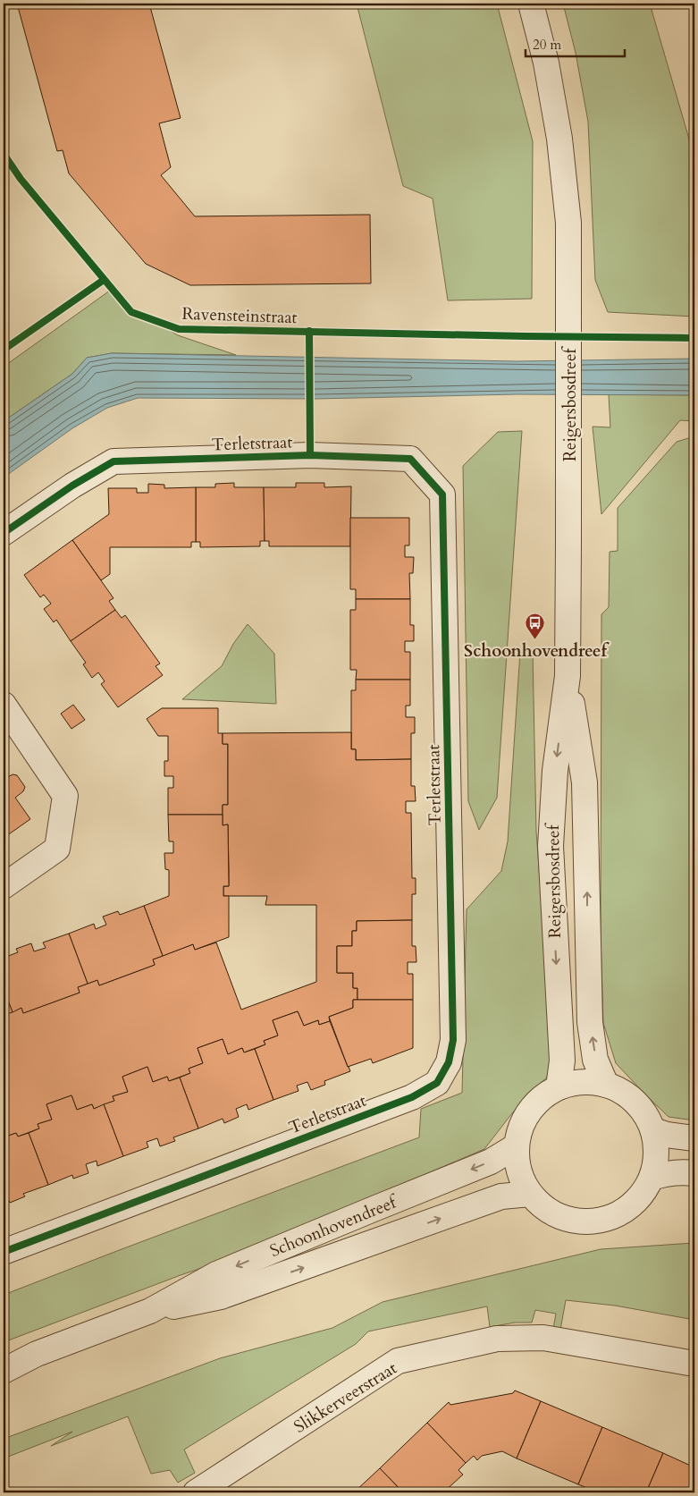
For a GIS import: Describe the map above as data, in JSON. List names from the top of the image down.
{
  "streets": {
    "street": [
      "Reigersbosdreef",
      "Terletstraat",
      "Schoonhovendreef",
      "Slikkerveerstraat"
    ],
    "cycle path": ["Ravensteinstraat"]
  },
  "crossings": [
    ["Reigersbosdreef", "Schoonhovendreef"]
  ],
  "places": {
    "bus stop": ["Schoonhovendreef"]
  },
  "scale_bar": "20 m"
}
